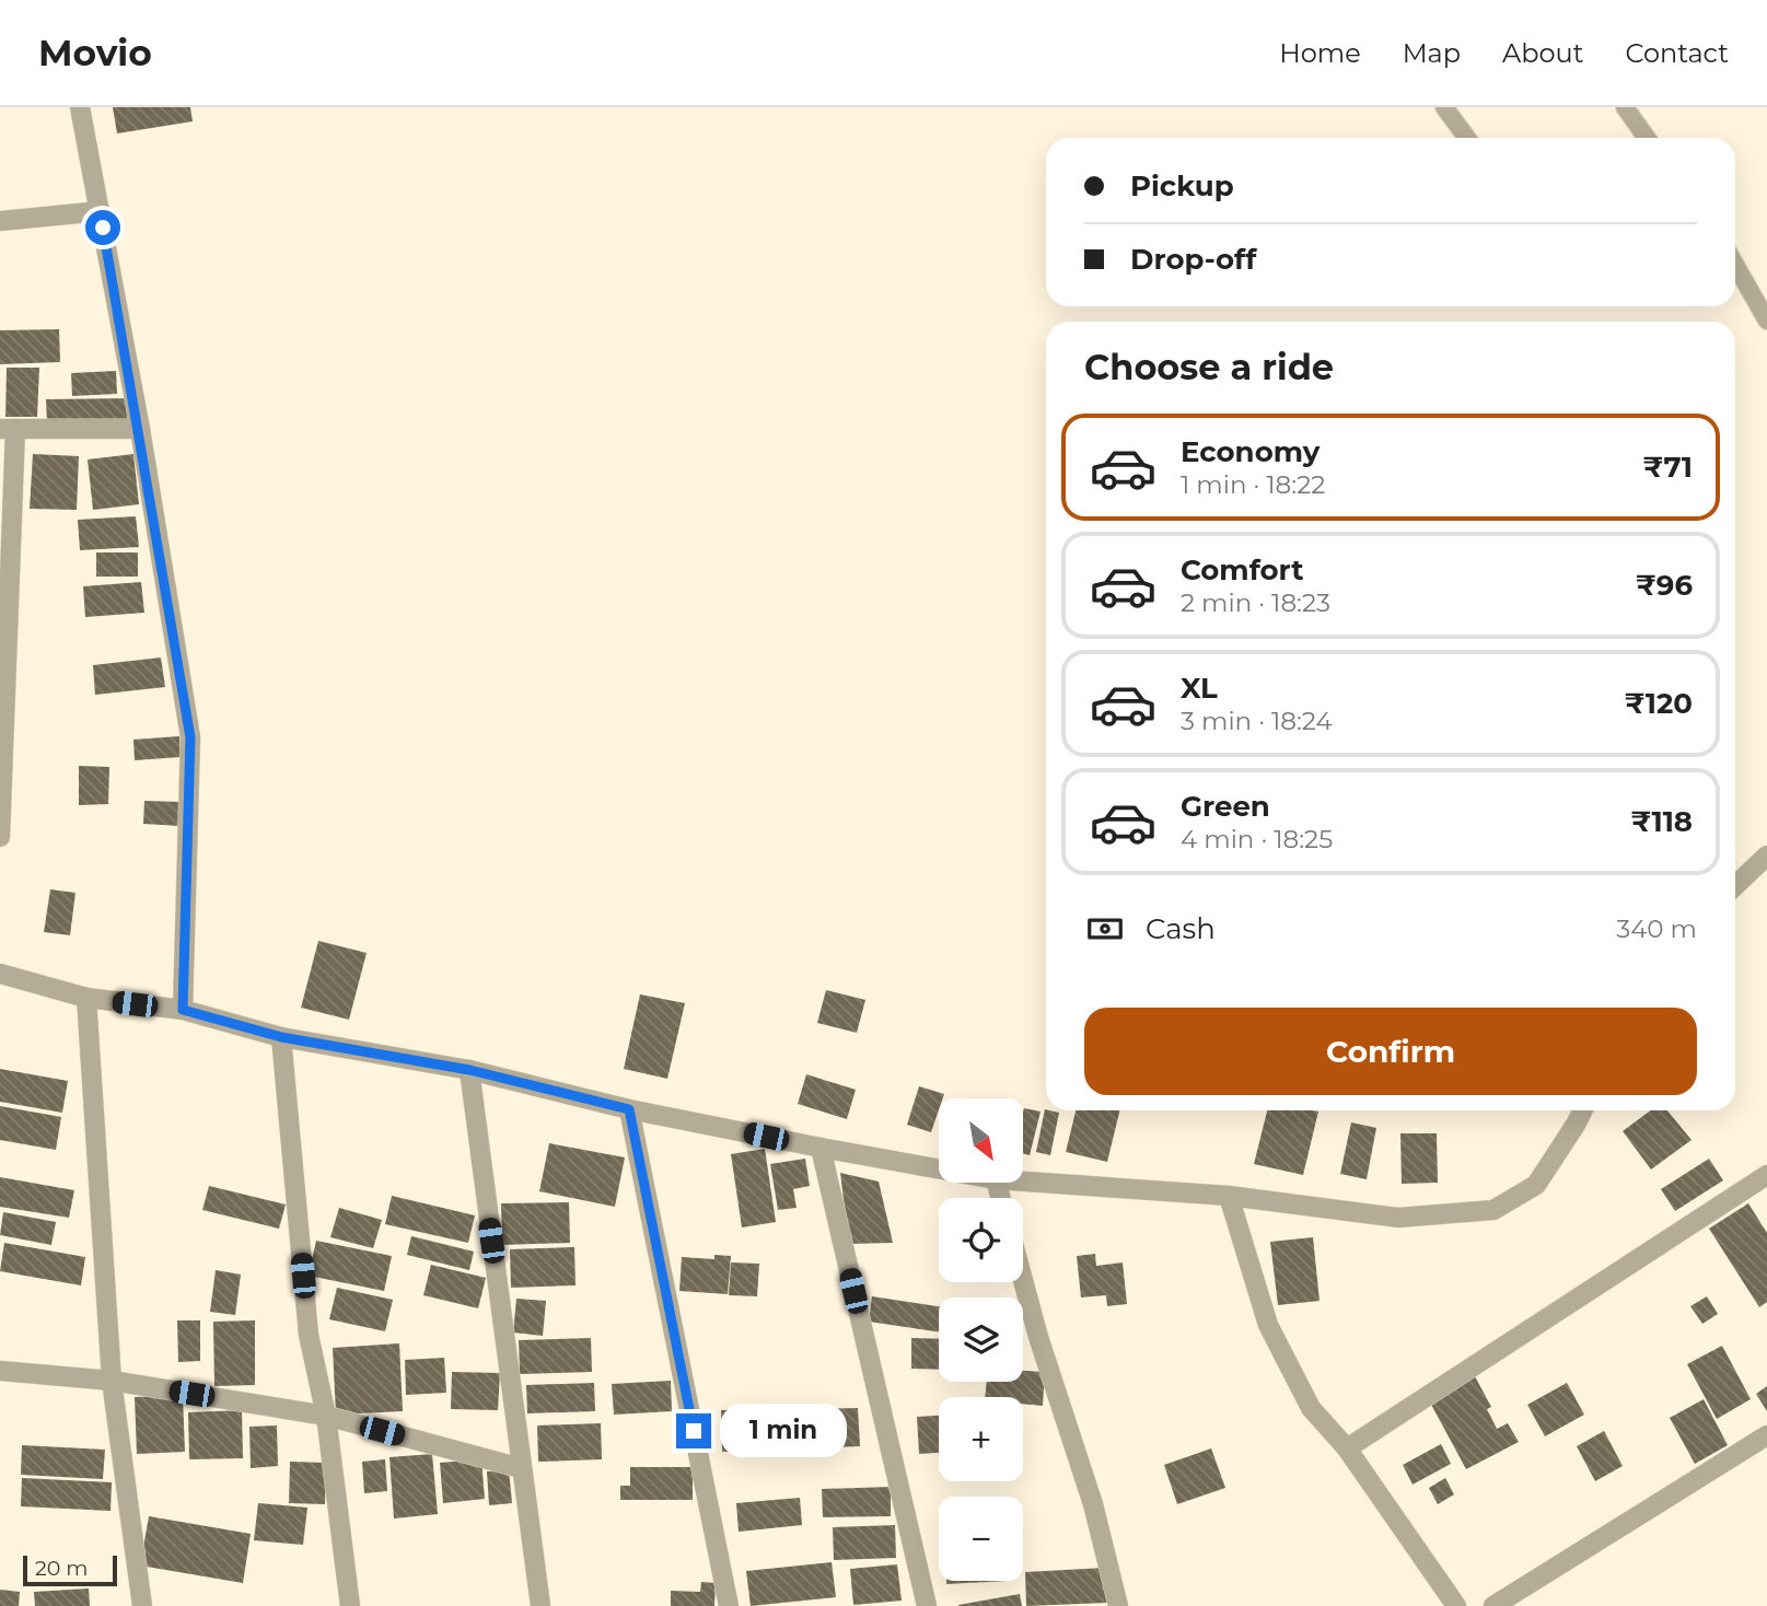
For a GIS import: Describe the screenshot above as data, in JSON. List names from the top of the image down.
{
  "scale_bar": "20 m",
  "north": "bottom right",
  "page": {
    "header": "Movio",
    "nav": [
      "Home",
      "Map",
      "About",
      "Contact"
    ],
    "banner": ["Pickup", "Drop-off"],
    "heading": "Choose a ride",
    "list": [
      {
        "name": "Economy",
        "note": "1 min · 18:22",
        "value": "₹71"
      },
      {
        "name": "Comfort",
        "note": "2 min · 18:23",
        "value": "₹96"
      },
      {
        "name": "XL",
        "note": "3 min · 18:24",
        "value": "₹120"
      },
      {
        "name": "Green",
        "note": "4 min · 18:25",
        "value": "₹118"
      }
    ],
    "pay": ["Cash", "340 m"],
    "buttons": "Confirm",
    "map_buttons": ["+", "−"],
    "bubble": "1 min",
    "scale": "20 m"
  }
}
